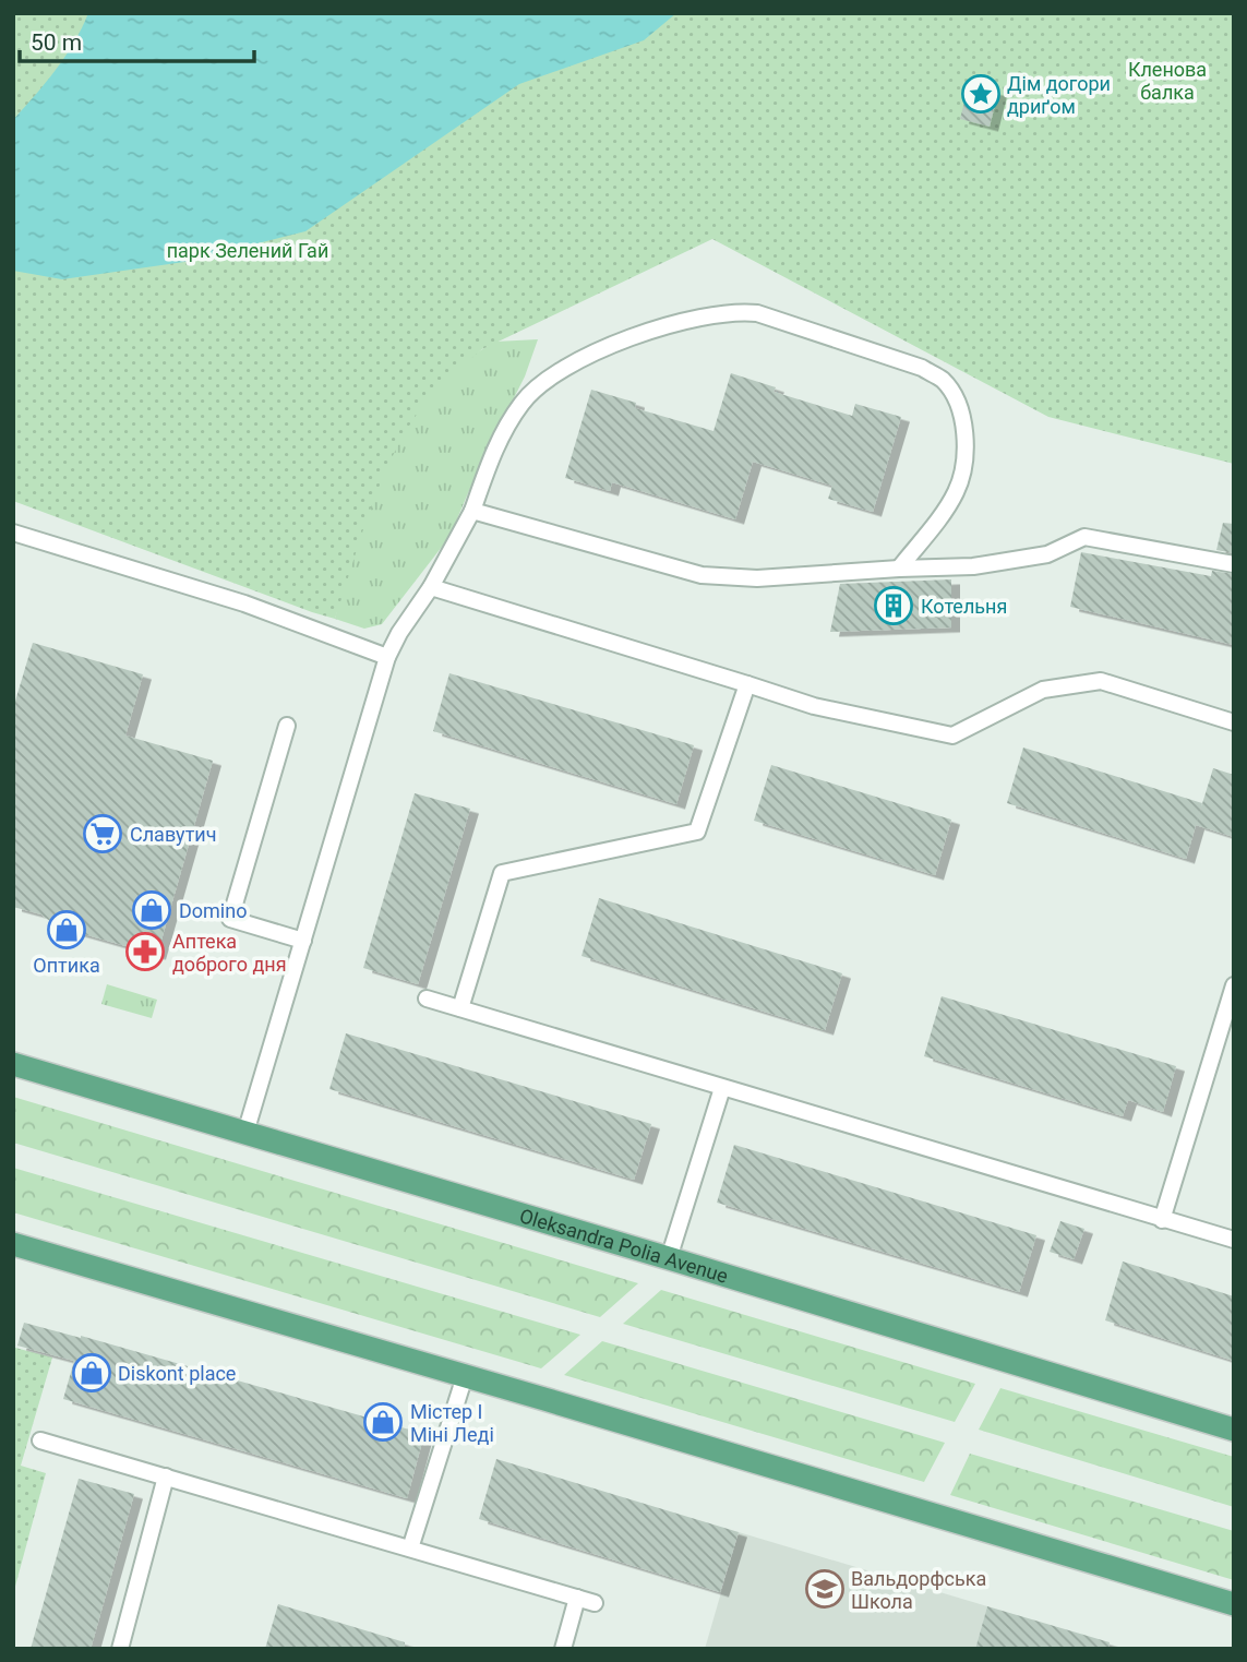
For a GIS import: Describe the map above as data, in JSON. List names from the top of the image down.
{
  "streets": {
    "main road": ["Oleksandra Polia Avenue"]
  },
  "parks": ["Кленова балка", "парк Зелений Гай"],
  "places": {
    "place": ["Дім догори дриґом"],
    "building": ["Котельня"],
    "supermarket": ["Славутич"],
    "shop": [
      "Domino",
      "Оптика",
      "Diskont place",
      "Містер І Міні Леді"
    ],
    "pharmacy": ["Аптека доброго дня"],
    "school or university": ["Вальдорфська Школа"]
  },
  "scale_bar": "50 m"
}
